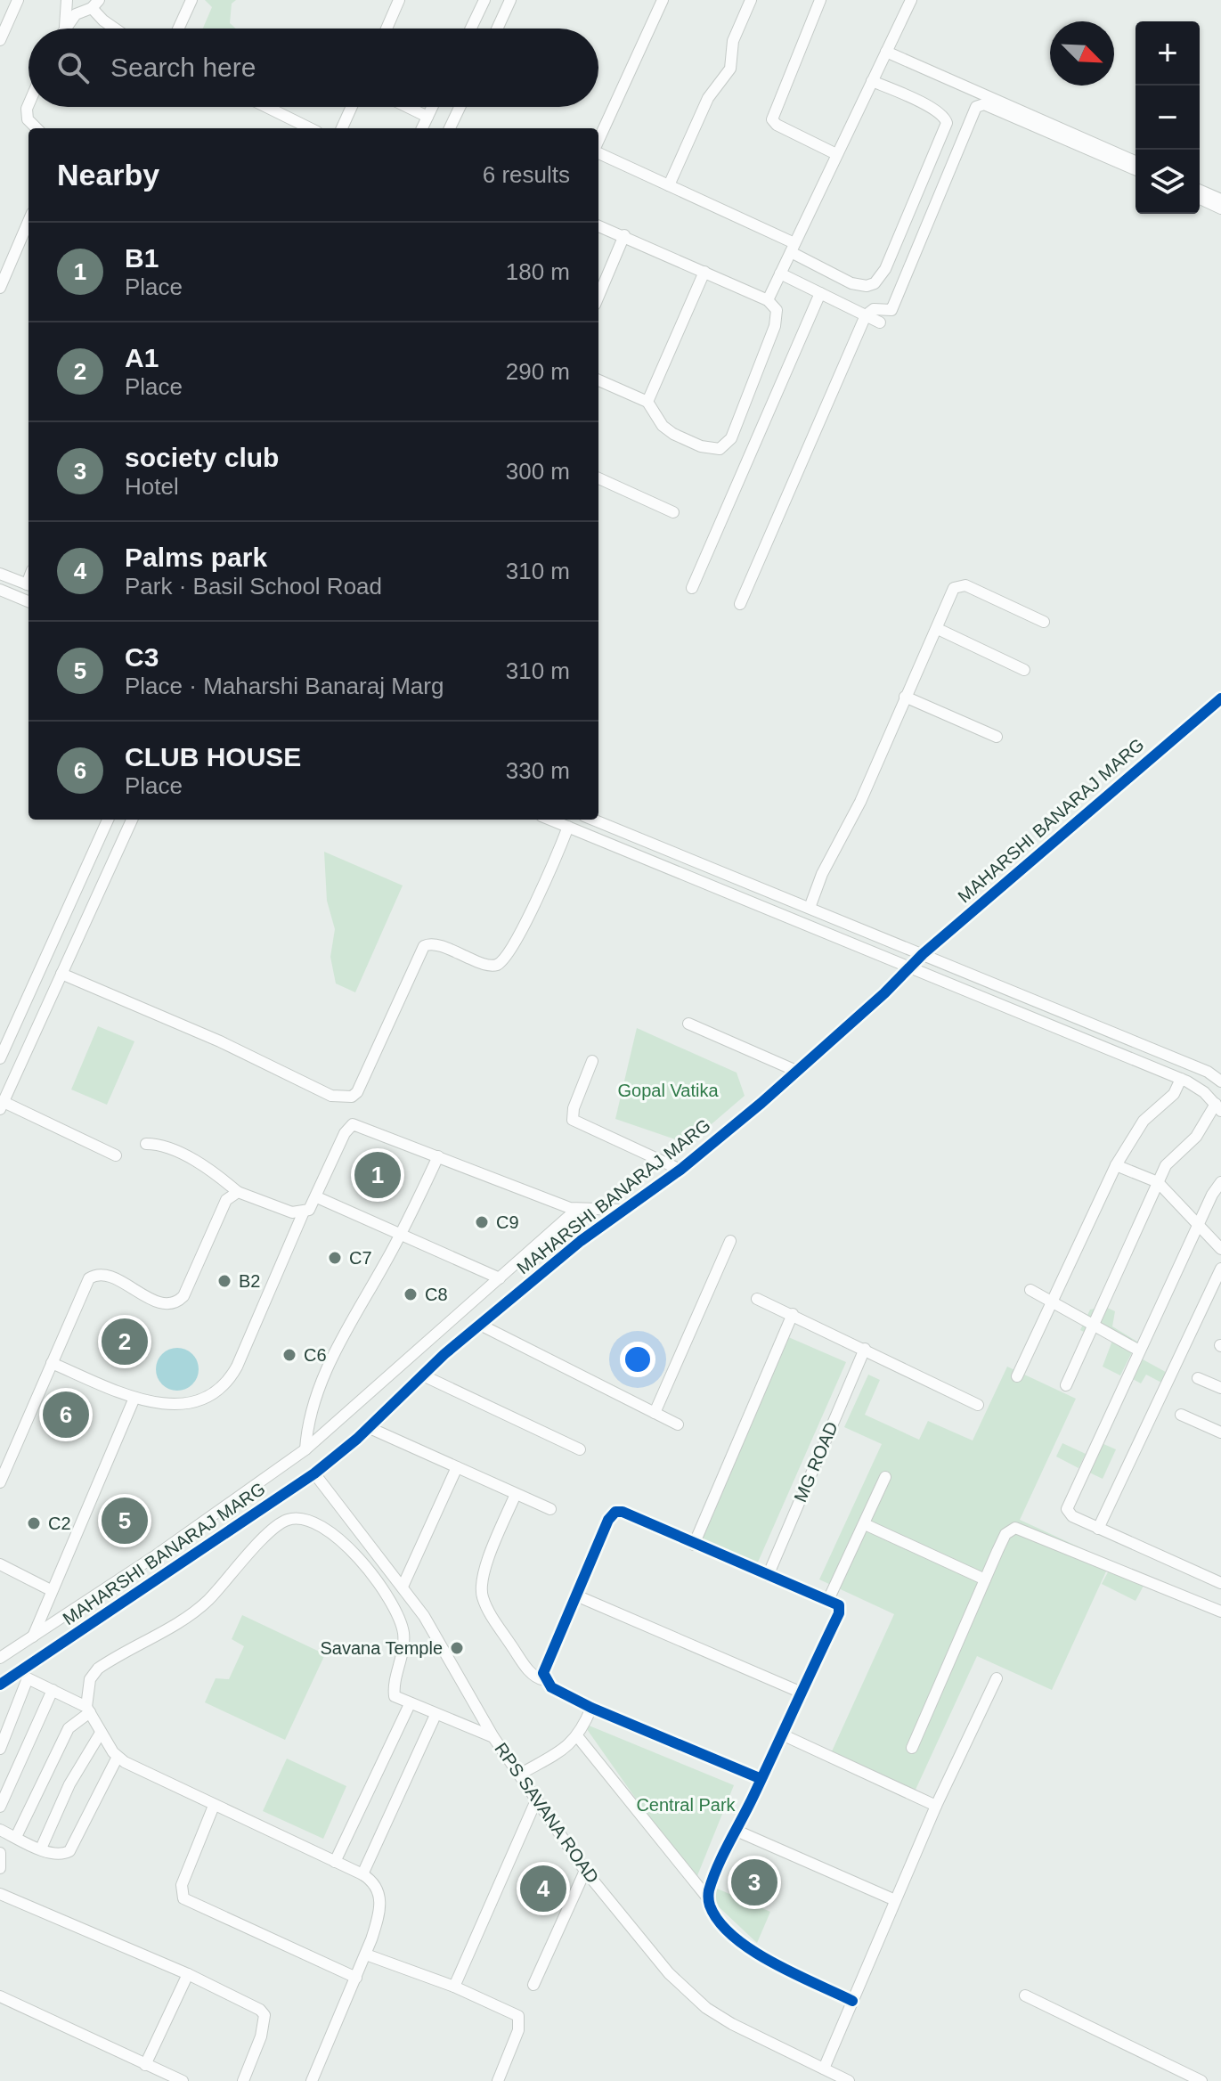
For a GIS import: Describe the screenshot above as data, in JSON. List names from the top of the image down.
{
  "streets": {
    "street": ["MAHARSHI BANARAJ MARG", "MG ROAD", "RPS SAVANA ROAD"]
  },
  "crossings": [
    ["MAHARSHI BANARAJ MARG", "RPS SAVANA ROAD"]
  ],
  "parks": ["Gopal Vatika", "Central Park"],
  "places": [
    "C9",
    "C7",
    "B2",
    "C8",
    "C6",
    "C2",
    "Savana Temple"
  ],
  "north": "bottom right",
  "page": {
    "map_buttons": ["+", "−"],
    "search": "Search here",
    "heading": ["Nearby", "6 results"],
    "list": [
      {
        "mark": "1",
        "name": "B1",
        "note": "Place",
        "value": "180 m"
      },
      {
        "mark": "2",
        "name": "A1",
        "note": "Place",
        "value": "290 m"
      },
      {
        "mark": "3",
        "name": "society club",
        "note": "Hotel",
        "value": "300 m"
      },
      {
        "mark": "4",
        "name": "Palms park",
        "note": "Park · Basil School Road",
        "value": "310 m"
      },
      {
        "mark": "5",
        "name": "C3",
        "note": "Place · Maharshi Banaraj Marg",
        "value": "310 m"
      },
      {
        "mark": "6",
        "name": "CLUB HOUSE",
        "note": "Place",
        "value": "330 m"
      }
    ],
    "pins": [
      "1",
      "2",
      "6",
      "5",
      "3",
      "4"
    ]
  }
}
